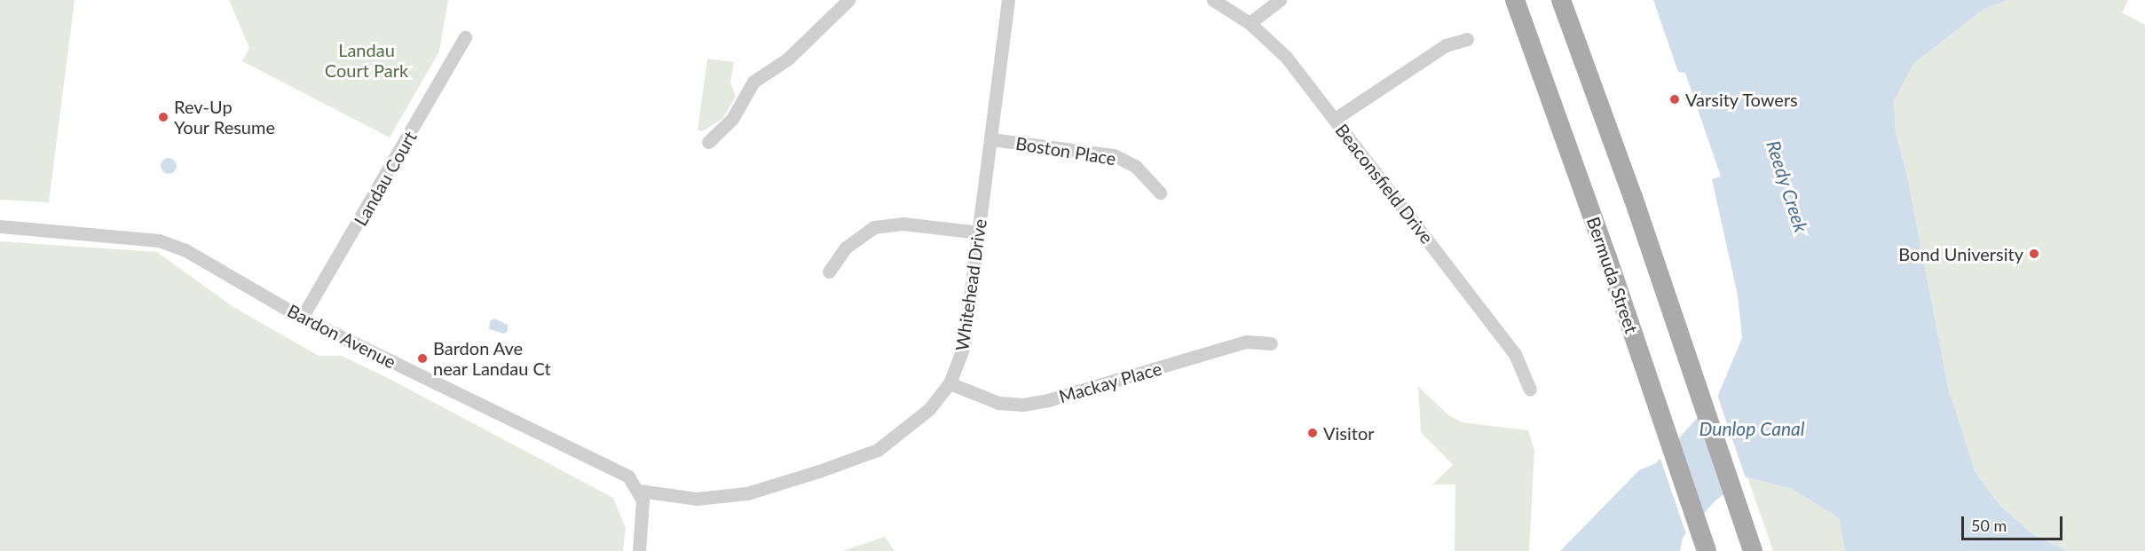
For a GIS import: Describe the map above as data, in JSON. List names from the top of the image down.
{
  "streets": {
    "main road": ["Bermuda Street"],
    "street": [
      "Boston Place",
      "Landau Court",
      "Beaconsfield Drive",
      "Whitehead Drive",
      "Bardon Avenue",
      "Mackay Place"
    ]
  },
  "crossings": [
    ["Boston Place", "Whitehead Drive"],
    ["Landau Court", "Bardon Avenue"],
    ["Whitehead Drive", "Bardon Avenue"],
    ["Whitehead Drive", "Mackay Place"]
  ],
  "water": ["Reedy Creek", "Dunlop Canal"],
  "parks": ["Landau Court Park"],
  "places": [
    "Varsity Towers",
    "Rev-Up Your Resume",
    "Bond University",
    "Bardon Ave near Landau Ct",
    "Visitor"
  ],
  "scale_bar": "50 m"
}
